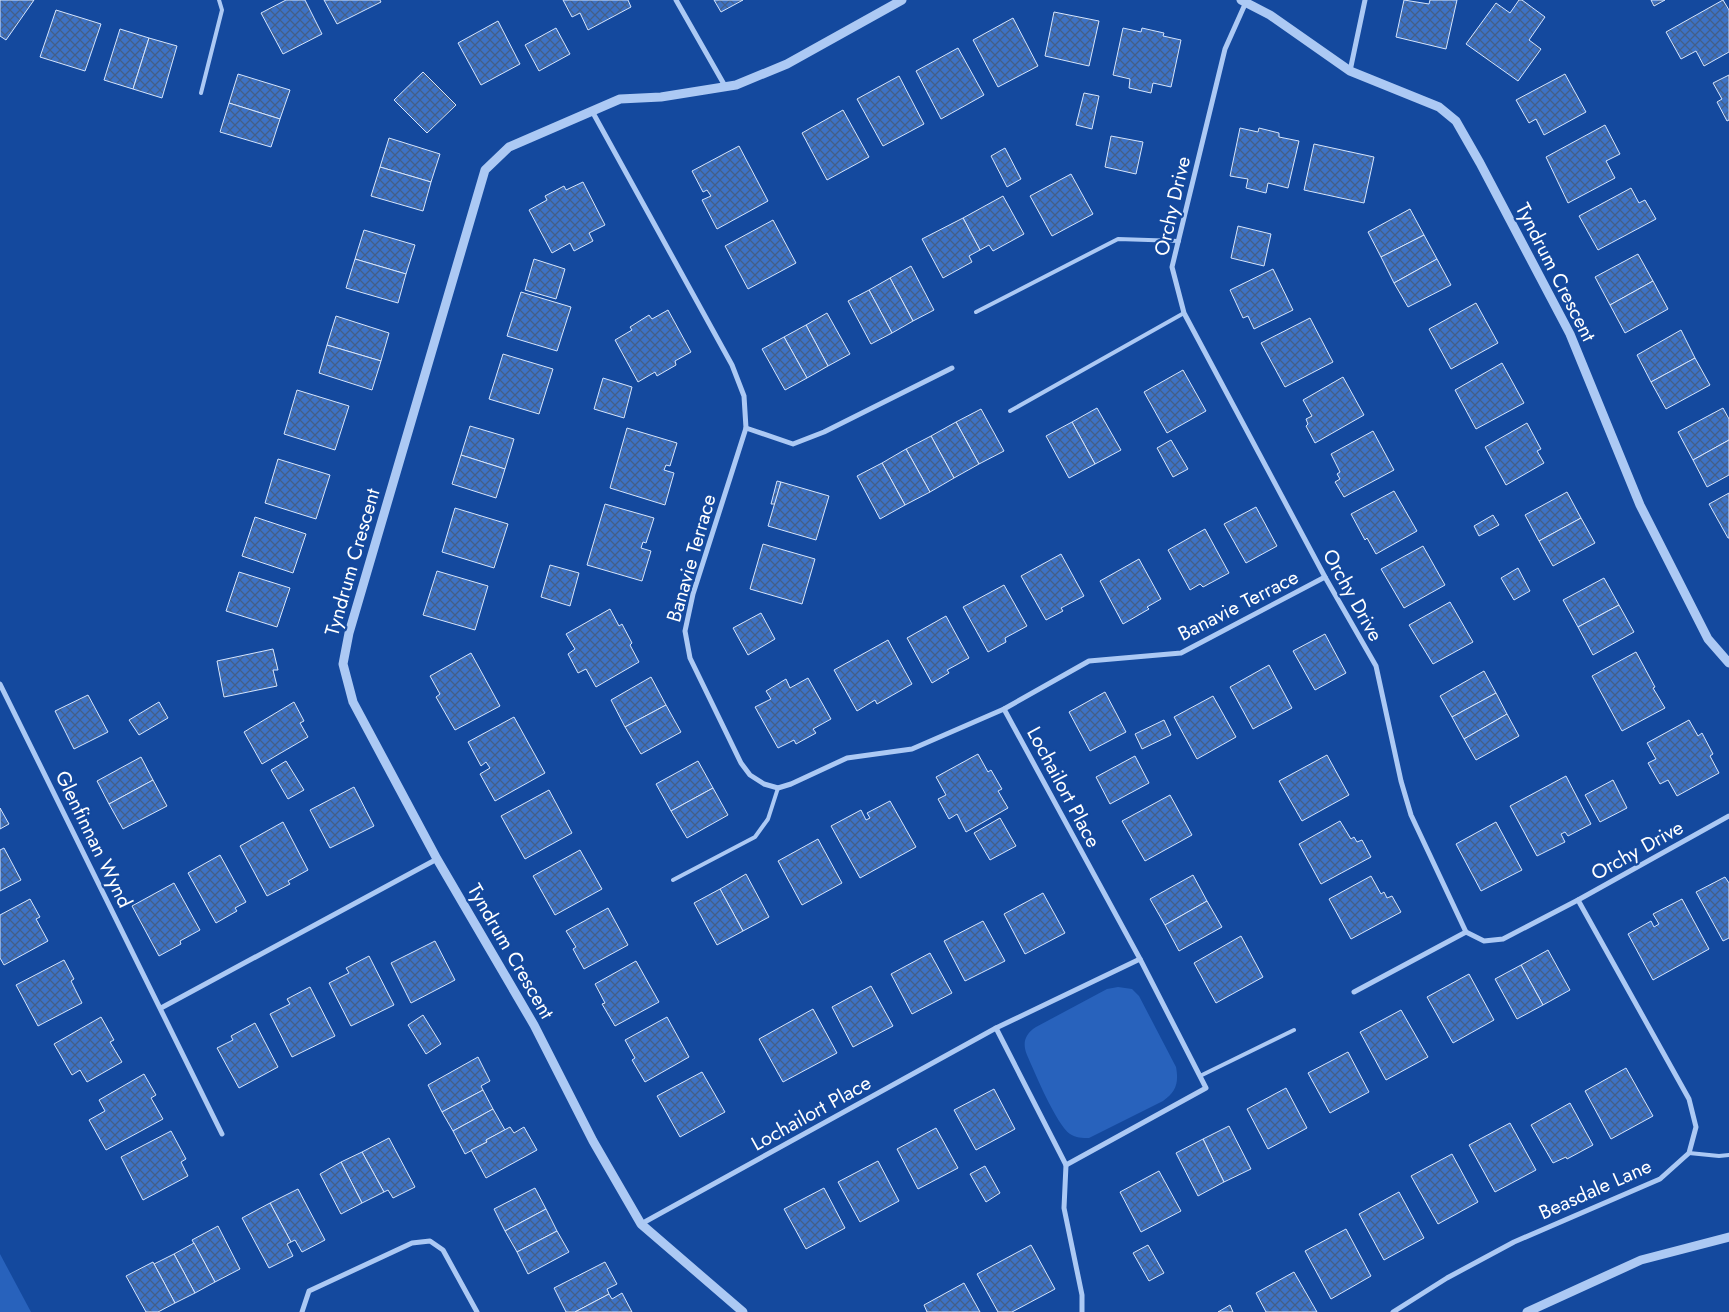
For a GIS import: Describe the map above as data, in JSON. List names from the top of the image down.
{
  "streets": {
    "street": [
      "Orchy Drive",
      "Tyndrum Crescent",
      "Banavie Terrace",
      "Lochailort Place",
      "Glenfinnan Wynd",
      "Beasdale Lane"
    ]
  },
  "crossings": [
    ["Orchy Drive", "Tyndrum Crescent"],
    ["Orchy Drive", "Banavie Terrace"],
    ["Tyndrum Crescent", "Banavie Terrace"],
    ["Tyndrum Crescent", "Lochailort Place"],
    ["Banavie Terrace", "Lochailort Place"]
  ]
}
